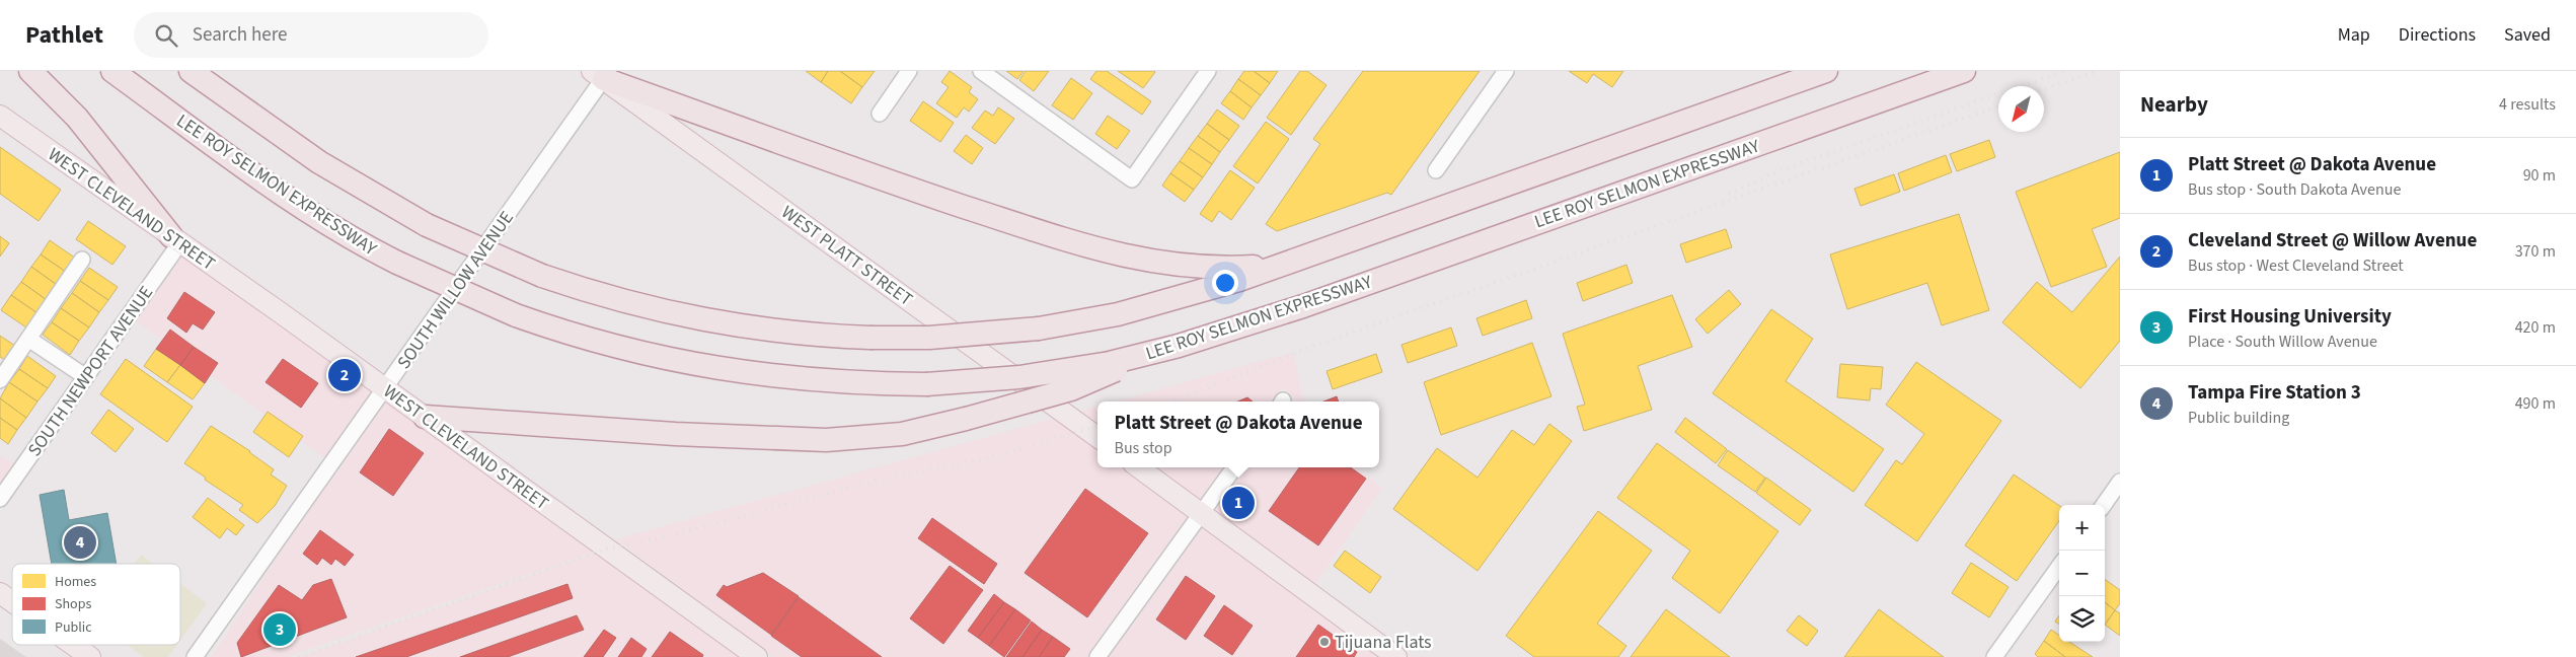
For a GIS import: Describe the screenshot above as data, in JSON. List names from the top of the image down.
{
  "streets": {
    "highway": ["LEE ROY SELMON EXPRESSWAY"],
    "main road": ["WEST CLEVELAND STREET", "WEST PLATT STREET"],
    "street": ["SOUTH WILLOW AVENUE", "SOUTH NEWPORT AVENUE"]
  },
  "crossings": [
    ["WEST CLEVELAND STREET", "SOUTH WILLOW AVENUE"],
    ["WEST CLEVELAND STREET", "SOUTH NEWPORT AVENUE"],
    ["WEST PLATT STREET", "SOUTH WILLOW AVENUE"]
  ],
  "places": ["Tijuana Flats"],
  "legend": ["Homes", "Shops", "Public"],
  "north": "bottom left",
  "page": {
    "header": "Pathlet",
    "search": "Search here",
    "nav": ["Map", "Directions", "Saved"],
    "heading": ["Nearby", "4 results"],
    "list": [
      {
        "mark": "1",
        "name": "Platt Street @ Dakota Avenue",
        "note": "Bus stop · South Dakota Avenue",
        "value": "90 m"
      },
      {
        "mark": "2",
        "name": "Cleveland Street @ Willow Avenue",
        "note": "Bus stop · West Cleveland Street",
        "value": "370 m"
      },
      {
        "mark": "3",
        "name": "First Housing University",
        "note": "Place · South Willow Avenue",
        "value": "420 m"
      },
      {
        "mark": "4",
        "name": "Tampa Fire Station 3",
        "note": "Public building",
        "value": "490 m"
      }
    ],
    "pins": [
      "2",
      "1",
      "4",
      "3"
    ],
    "popup": ["Platt Street @ Dakota Avenue", "Bus stop"],
    "map_buttons": ["+", "−"]
  }
}
